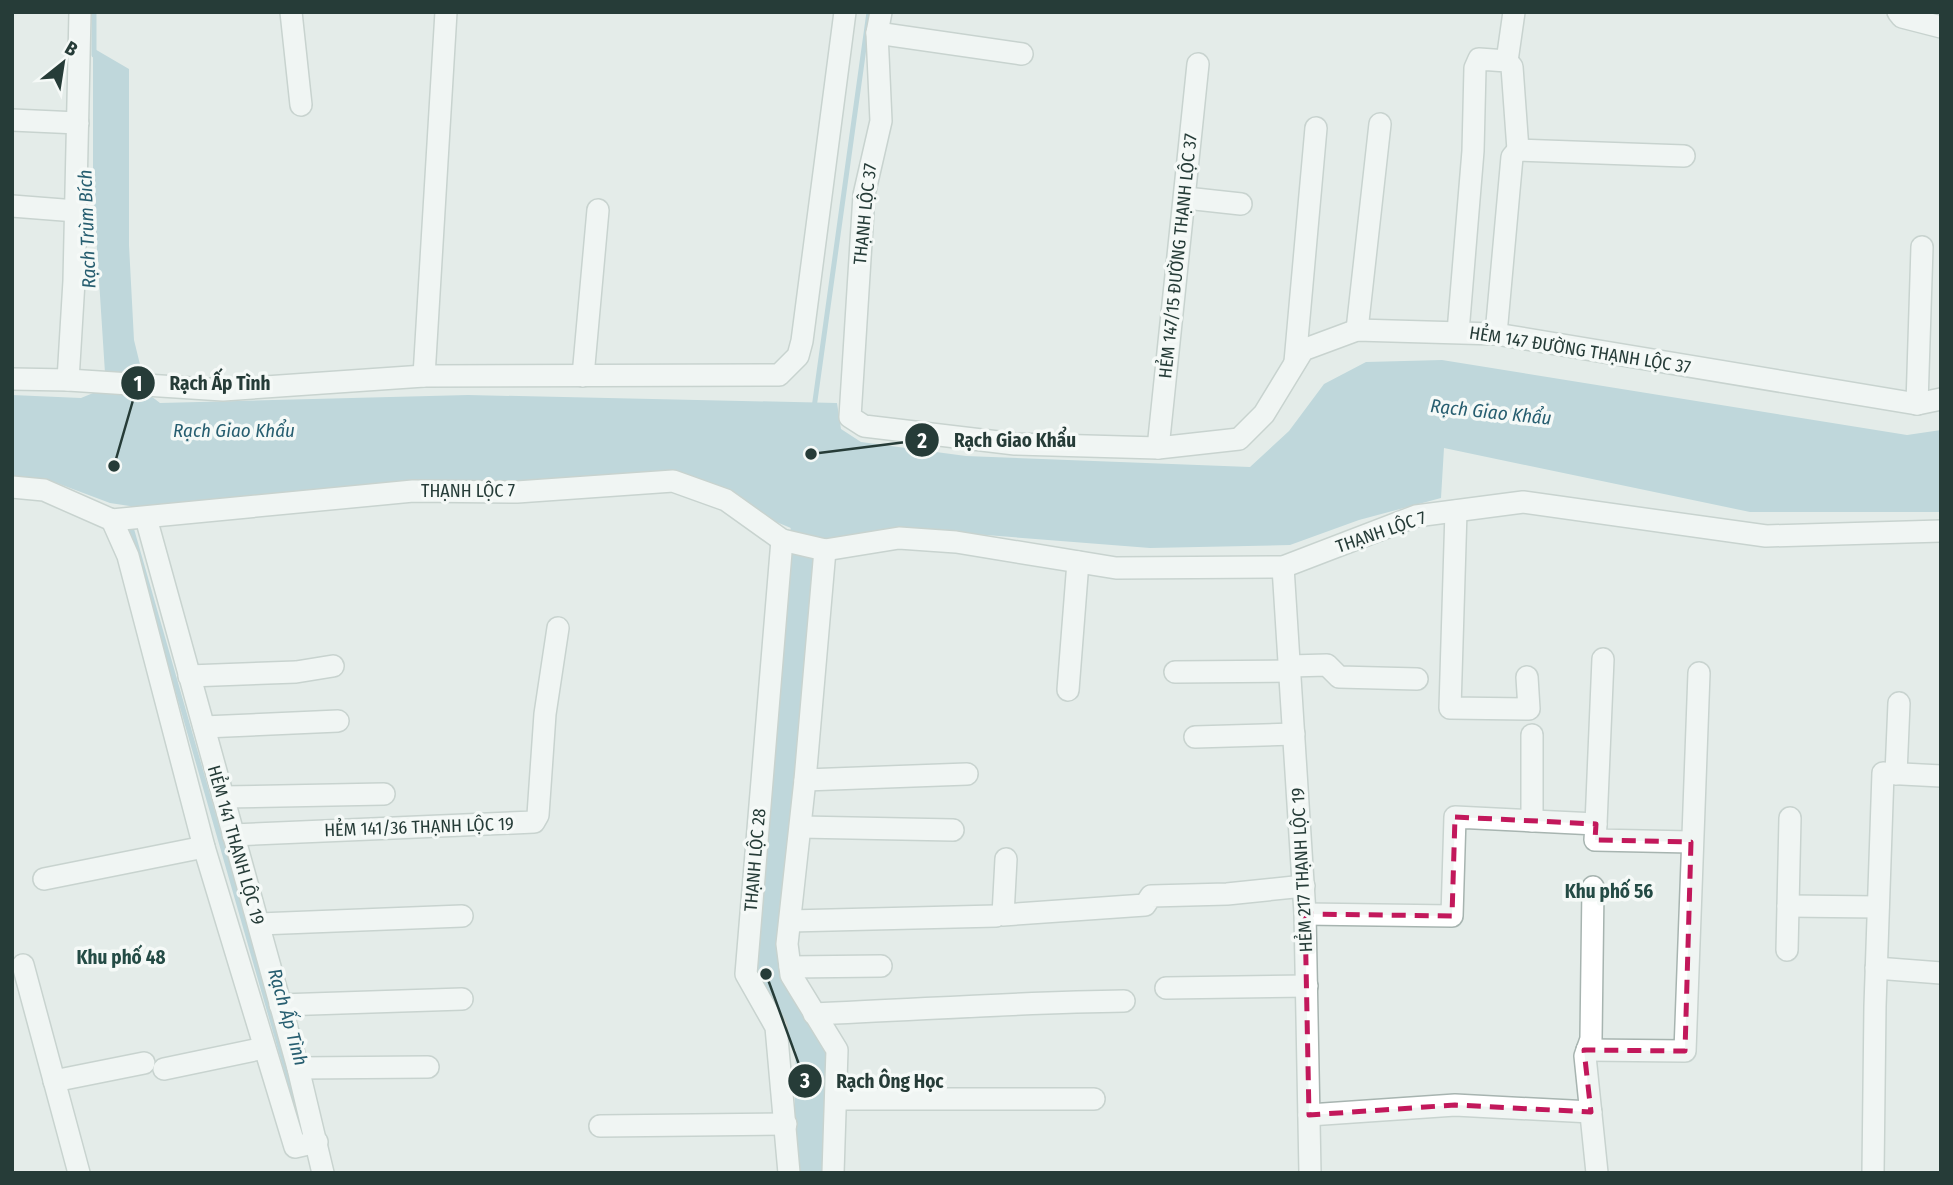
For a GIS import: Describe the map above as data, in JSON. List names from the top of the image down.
{
  "streets": {
    "street": [
      "THẠNH LỘC 37",
      "HẺM 147/15 ĐƯỜNG THẠNH LỘC 37",
      "HẺM 147 ĐƯỜNG THẠNH LỘC 37",
      "THẠNH LỘC 7",
      "HẺM 141/36 THẠNH LỘC 19",
      "HẺM 141 THẠNH LỘC 19",
      "THẠNH LỘC 28",
      "HẺM 217 THẠNH LỘC 19"
    ]
  },
  "crossings": [
    ["THẠNH LỘC 37", "HẺM 147 ĐƯỜNG THẠNH LỘC 37"],
    ["HẺM 147/15 ĐƯỜNG THẠNH LỘC 37", "HẺM 147 ĐƯỜNG THẠNH LỘC 37"],
    ["THẠNH LỘC 7", "HẺM 141 THẠNH LỘC 19"],
    ["THẠNH LỘC 7", "THẠNH LỘC 28"],
    ["THẠNH LỘC 7", "HẺM 217 THẠNH LỘC 19"],
    ["HẺM 141/36 THẠNH LỘC 19", "HẺM 141 THẠNH LỘC 19"]
  ],
  "districts": ["Khu phố 56", "Khu phố 48"],
  "water": ["Rạch Trùm Bích", "Rạch Giao Khẩu", "Rạch Ấp Tình"],
  "places": ["Rạch Giao Khẩu", "Rạch Ấp Tình", "Rạch Ông Học"],
  "north": "top right"
}
